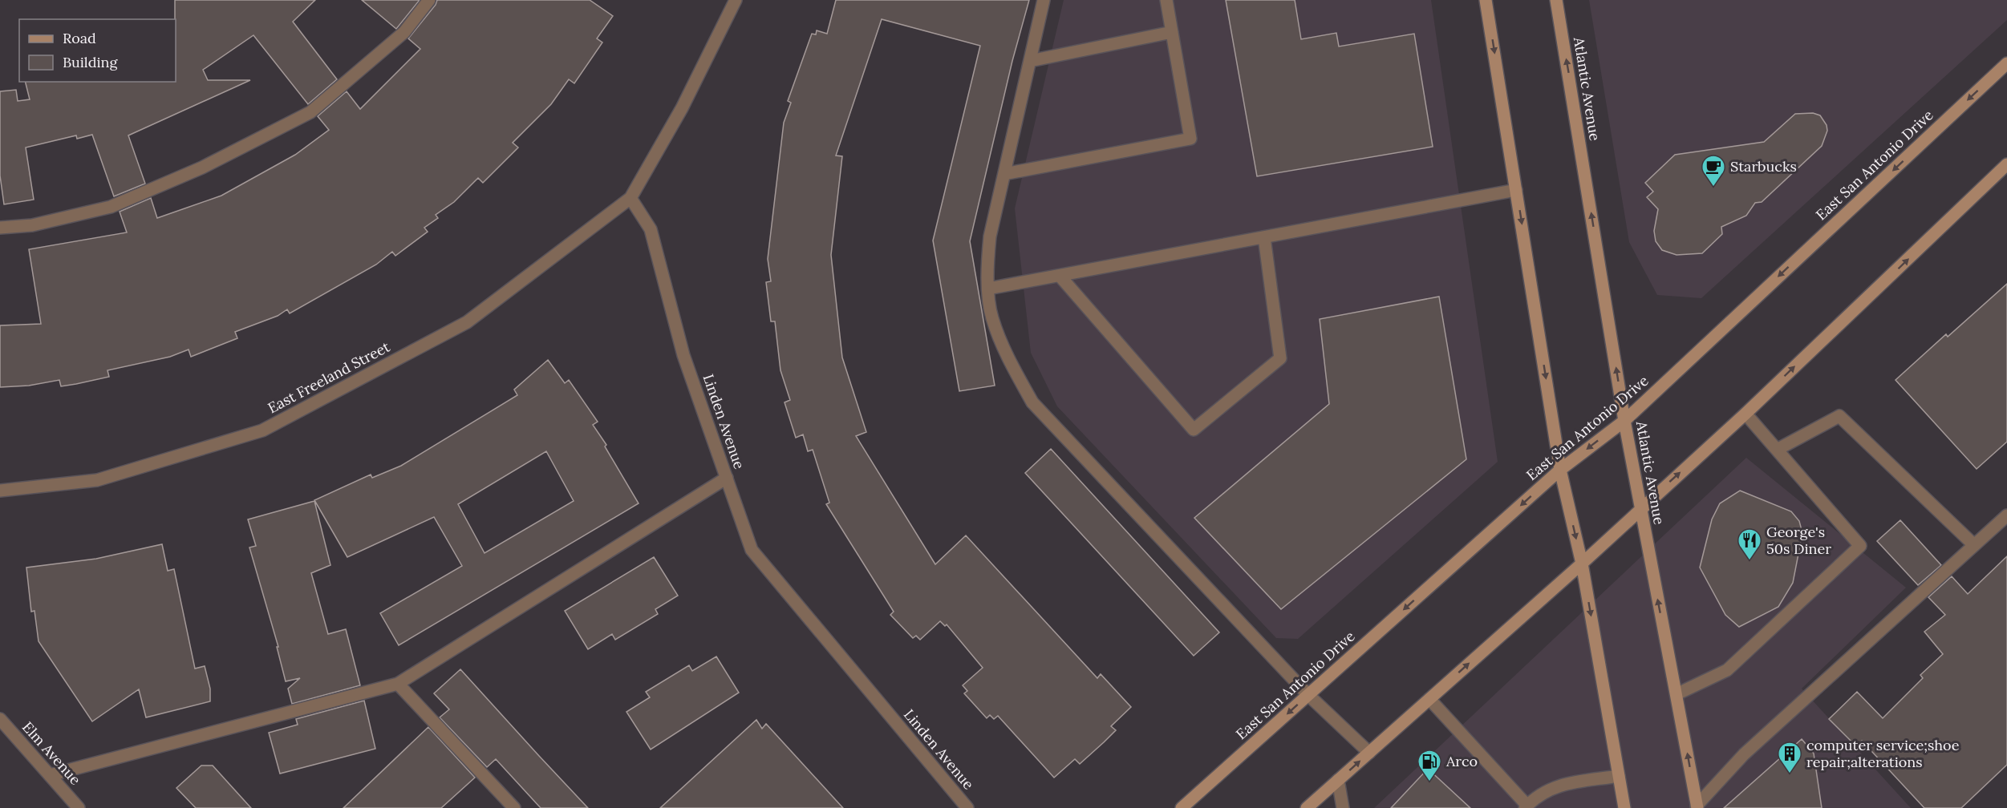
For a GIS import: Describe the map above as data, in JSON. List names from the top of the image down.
{
  "streets": {
    "main road": ["Atlantic Avenue", "East San Antonio Drive"],
    "street": ["East Freeland Street", "Linden Avenue", "Elm Avenue"]
  },
  "crossings": [
    ["Atlantic Avenue", "East San Antonio Drive"],
    ["East Freeland Street", "Linden Avenue"]
  ],
  "places": {
    "cafe": ["Starbucks"],
    "restaurant": ["George's 50s Diner"],
    "building": ["computer service;shoe repair;alterations"],
    "fuel station": ["Arco"]
  },
  "legend": ["Road", "Building"]
}
